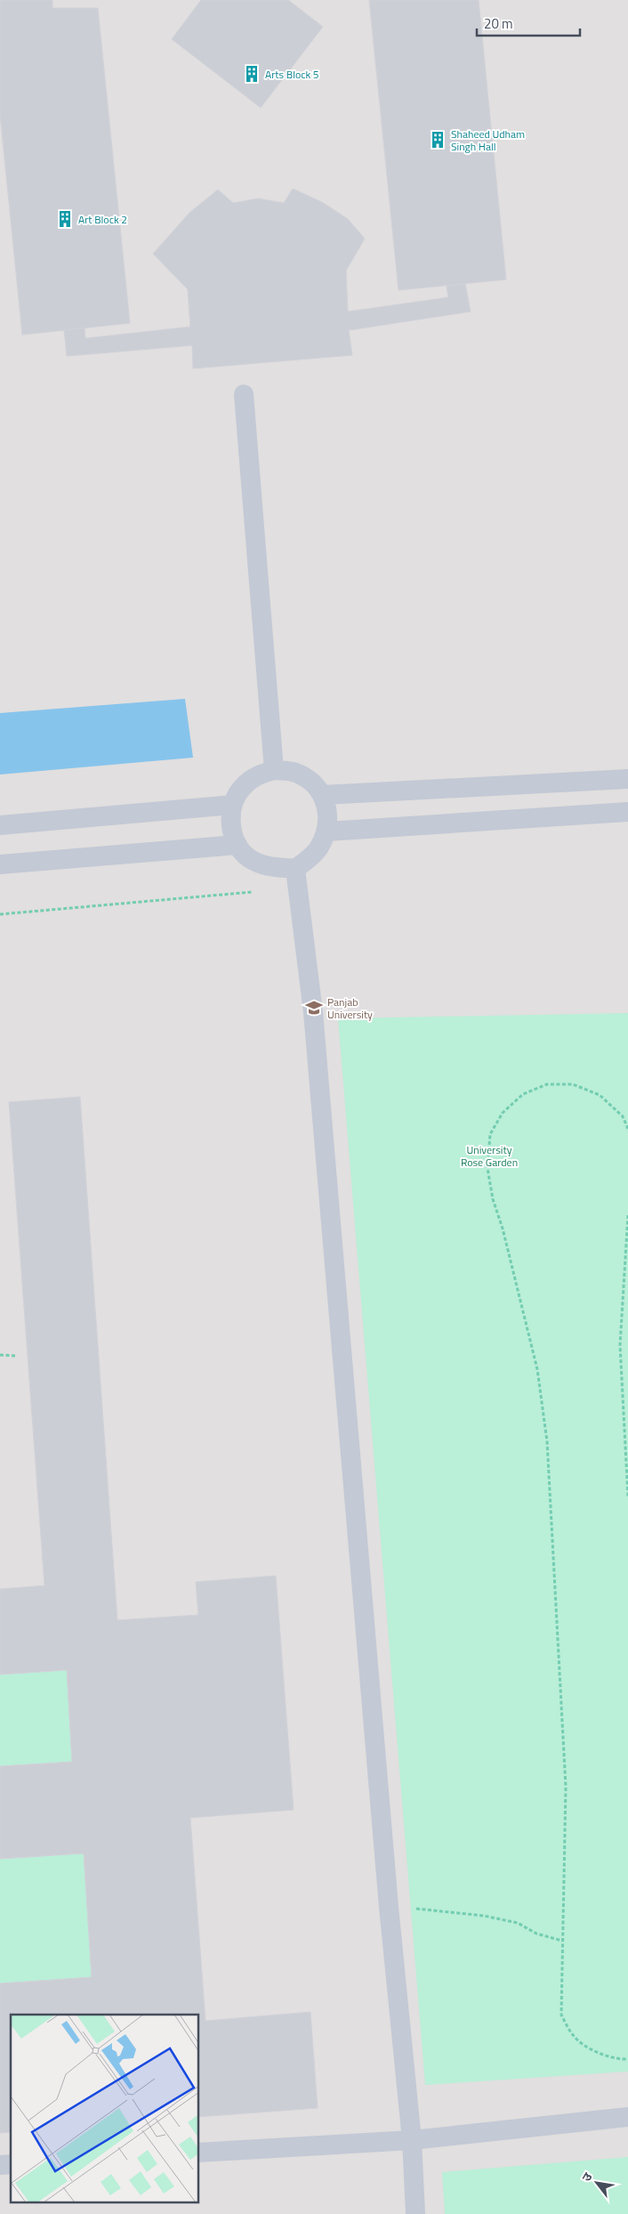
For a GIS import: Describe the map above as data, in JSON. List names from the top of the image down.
{
  "parks": ["University Rose Garden"],
  "places": {
    "building": ["Arts Block 5", "Shaheed Udham Singh Hall", "Art Block 2"],
    "school or university": ["Panjab University"]
  },
  "scale_bar": "20 m",
  "north": "top left"
}
